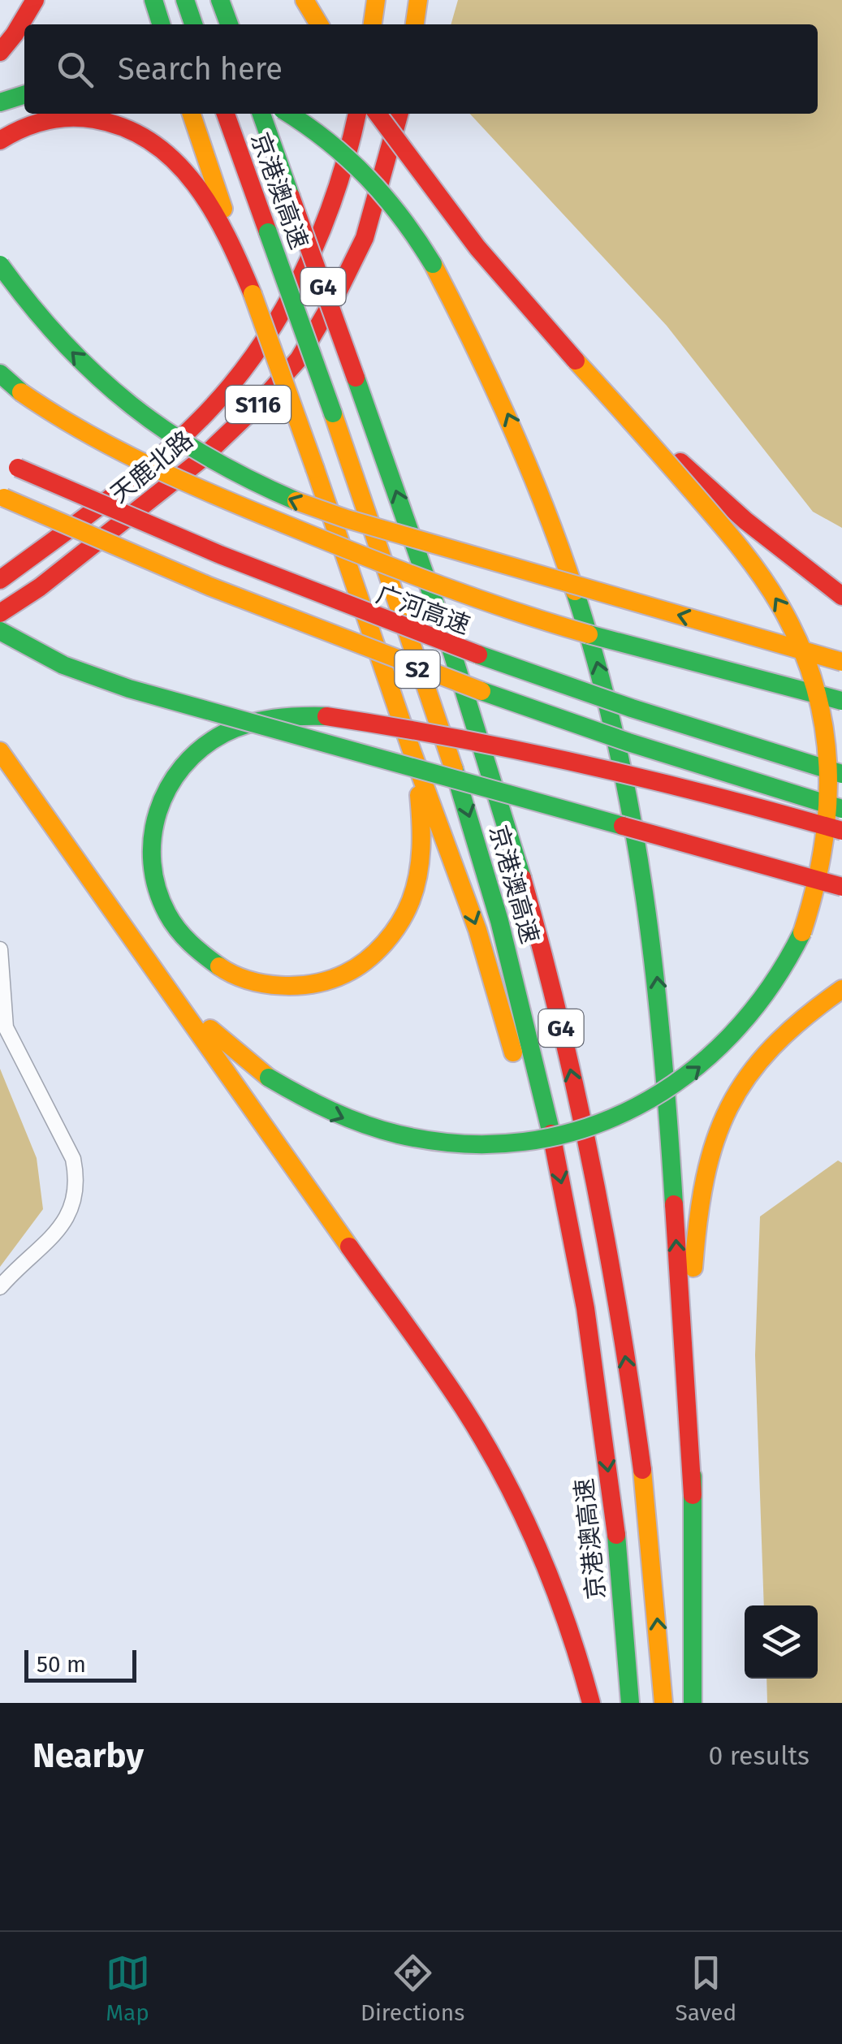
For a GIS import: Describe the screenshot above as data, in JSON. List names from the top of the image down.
{
  "streets": {
    "main road": [
      "京港澳高速",
      "G4",
      "S116",
      "天鹿北路",
      "广河高速",
      "S2"
    ]
  },
  "scale_bar": "50 m",
  "page": {
    "search": "Search here",
    "scale": "50 m",
    "heading": ["Nearby", "0 results"],
    "nav": ["Map", "Directions", "Saved"]
  }
}
